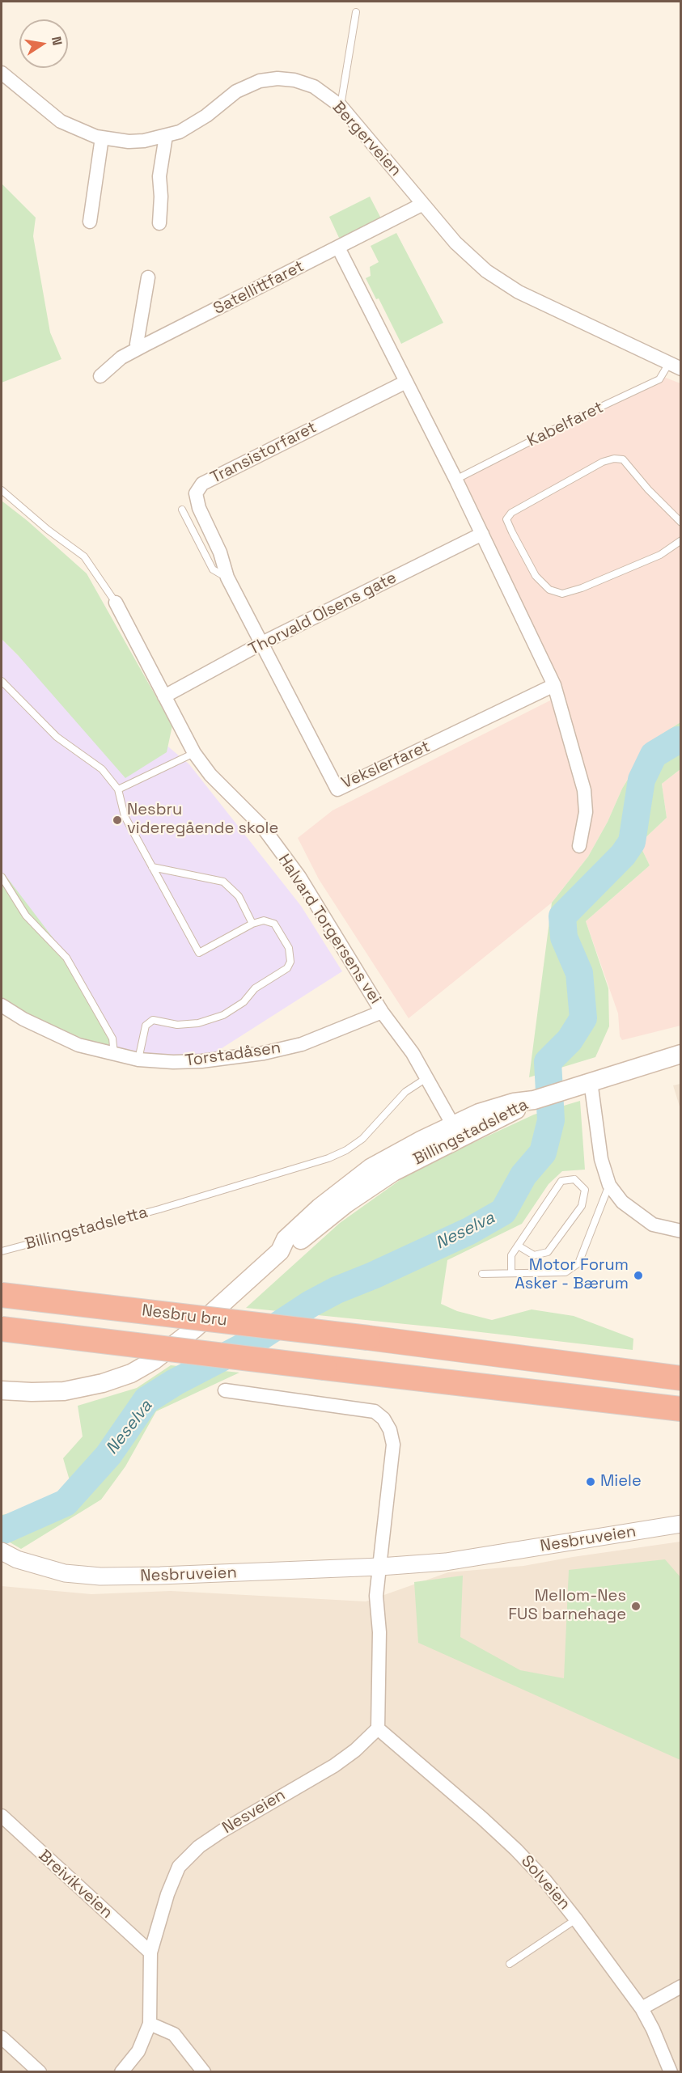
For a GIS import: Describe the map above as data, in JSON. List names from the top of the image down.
{
  "streets": {
    "highway": ["Nesbru bru"],
    "main road": ["Billingstadsletta"],
    "street": [
      "Bergerveien",
      "Satellittfaret",
      "Transistorfaret",
      "Thorvald Olsens gate",
      "Vekslerfaret",
      "Halvard Torgersens vei",
      "Torstadåsen",
      "Nesbruveien",
      "Nesveien",
      "Solveien",
      "Breivikveien"
    ],
    "lane": ["Kabelfaret"]
  },
  "crossings": [
    ["Bergerveien", "Satellittfaret"],
    ["Bergerveien", "Kabelfaret"],
    ["Transistorfaret", "Thorvald Olsens gate"],
    ["Transistorfaret", "Vekslerfaret"],
    ["Thorvald Olsens gate", "Vekslerfaret"],
    ["Thorvald Olsens gate", "Halvard Torgersens vei"],
    ["Halvard Torgersens vei", "Torstadåsen"],
    ["Halvard Torgersens vei", "Billingstadsletta"],
    ["Nesveien", "Solveien"],
    ["Nesveien", "Breivikveien"]
  ],
  "water": ["Neselva"],
  "places": [
    "Nesbru videregående skole",
    "Motor Forum Asker - Bærum",
    "Miele",
    "Mellom-Nes FUS barnehage"
  ],
  "north": "right"
}
